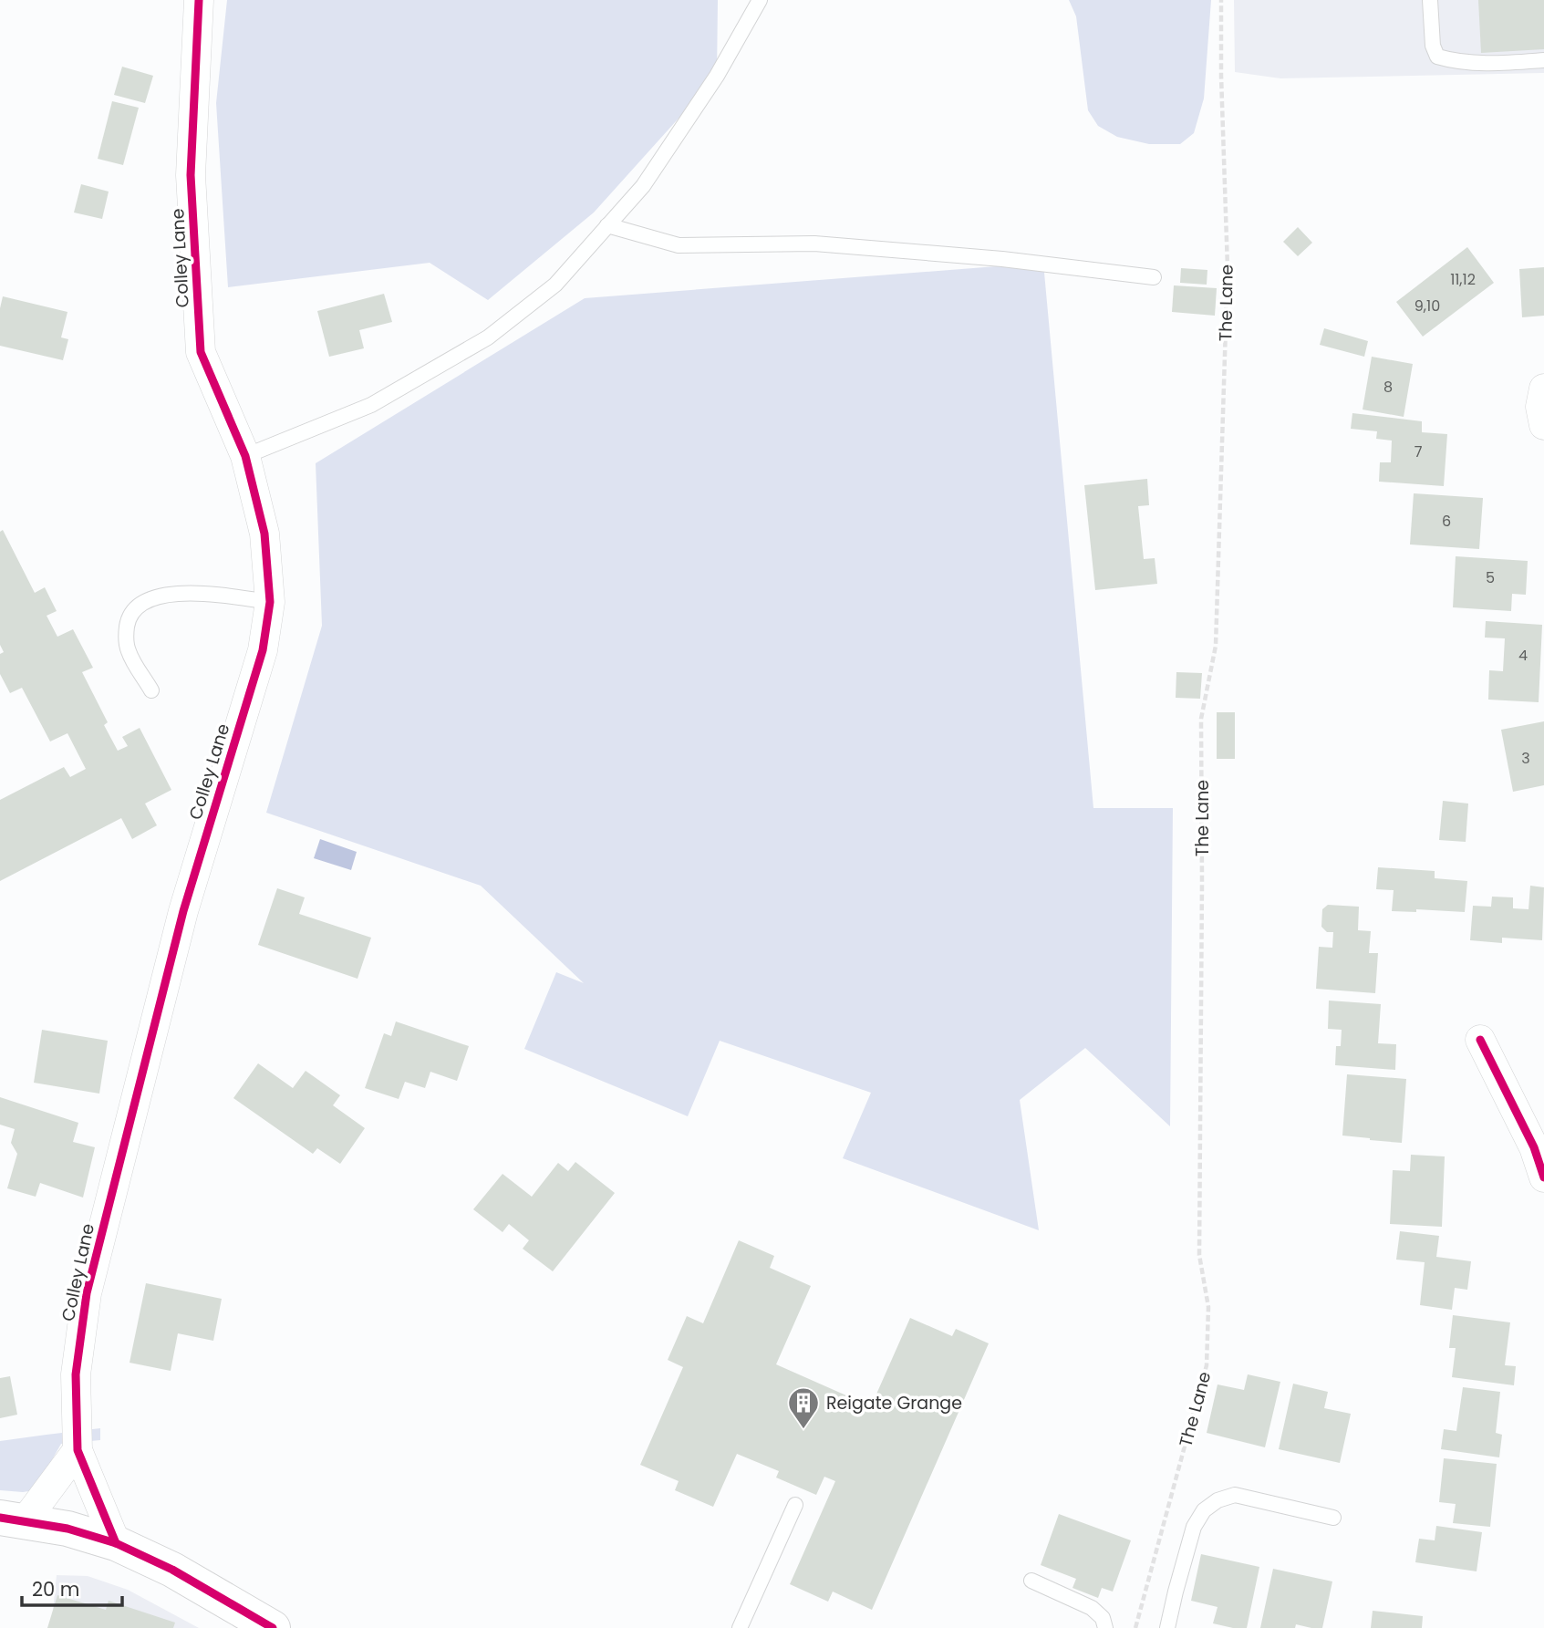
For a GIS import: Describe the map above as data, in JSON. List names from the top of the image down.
{
  "streets": {
    "street": ["Colley Lane"],
    "path": ["The Lane"]
  },
  "places": {
    "building": ["Reigate Grange"]
  },
  "house_numbers": [
    "11,12",
    "9,10",
    "8",
    "7",
    "6",
    "5",
    "4",
    "3"
  ],
  "scale_bar": "20 m"
}
